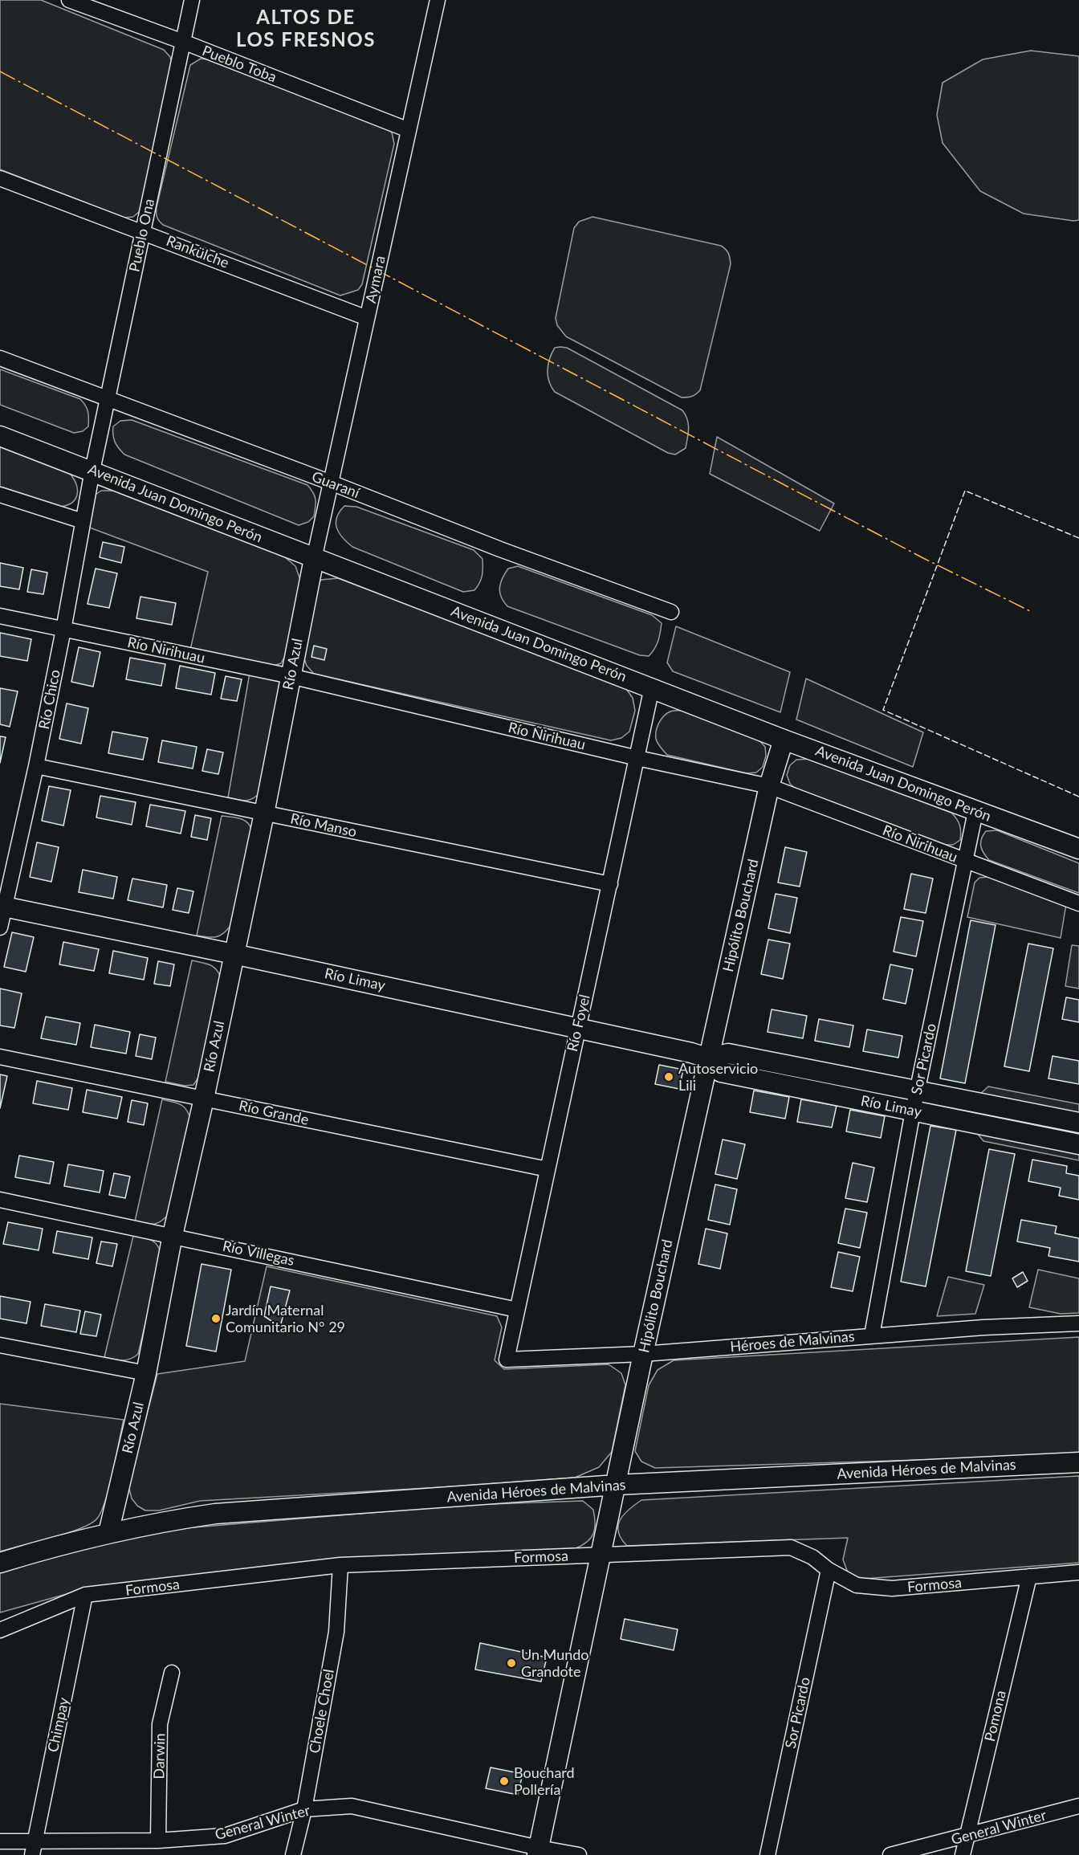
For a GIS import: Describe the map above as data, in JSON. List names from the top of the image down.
{
  "streets": {
    "street": [
      "Pueblo Toba",
      "Pueblo Ona",
      "Rankülche",
      "Aymara",
      "Guaraní",
      "Avenida Juan Domingo Perón",
      "Río Ñirihuau",
      "Río Azul",
      "Río Chico",
      "Río Manso",
      "Hipólito Bouchard",
      "Río Limay",
      "Río Foyel",
      "Sor Picardo",
      "Río Grande",
      "Río Villegas",
      "Héroes de Malvinas",
      "Avenida Héroes de Malvinas",
      "Formosa",
      "Choele Choel",
      "Pomona",
      "Chimpay",
      "Darwin",
      "General Winter"
    ]
  },
  "crossings": [
    ["Pueblo Toba", "Pueblo Ona"],
    ["Pueblo Toba", "Aymara"],
    ["Pueblo Ona", "Rankülche"],
    ["Pueblo Ona", "Guaraní"],
    ["Pueblo Ona", "Avenida Juan Domingo Perón"],
    ["Pueblo Ona", "Río Chico"],
    ["Rankülche", "Aymara"],
    ["Aymara", "Guaraní"],
    ["Aymara", "Avenida Juan Domingo Perón"],
    ["Aymara", "Río Azul"],
    ["Avenida Juan Domingo Perón", "Río Azul"],
    ["Avenida Juan Domingo Perón", "Río Chico"],
    ["Avenida Juan Domingo Perón", "Hipólito Bouchard"],
    ["Avenida Juan Domingo Perón", "Río Foyel"],
    ["Avenida Juan Domingo Perón", "Sor Picardo"],
    ["Río Ñirihuau", "Río Azul"],
    ["Río Ñirihuau", "Río Chico"],
    ["Río Ñirihuau", "Hipólito Bouchard"],
    ["Río Ñirihuau", "Río Foyel"],
    ["Río Ñirihuau", "Sor Picardo"],
    ["Río Azul", "Río Manso"],
    ["Río Azul", "Río Limay"],
    ["Río Azul", "Río Grande"],
    ["Río Azul", "Río Villegas"],
    ["Río Azul", "Avenida Héroes de Malvinas"],
    ["Río Chico", "Río Manso"],
    ["Río Chico", "Río Limay"],
    ["Río Manso", "Río Foyel"],
    ["Hipólito Bouchard", "Río Limay"],
    ["Hipólito Bouchard", "Héroes de Malvinas"],
    ["Hipólito Bouchard", "Avenida Héroes de Malvinas"],
    ["Hipólito Bouchard", "Formosa"],
    ["Hipólito Bouchard", "General Winter"],
    ["Río Limay", "Río Foyel"],
    ["Río Limay", "Sor Picardo"],
    ["Río Foyel", "Río Grande"],
    ["Río Foyel", "Río Villegas"],
    ["Río Foyel", "Héroes de Malvinas"],
    ["Sor Picardo", "Héroes de Malvinas"],
    ["Sor Picardo", "Formosa"],
    ["Formosa", "Choele Choel"],
    ["Formosa", "Pomona"],
    ["Formosa", "Chimpay"],
    ["Choele Choel", "General Winter"],
    ["Pomona", "General Winter"],
    ["Chimpay", "General Winter"],
    ["Darwin", "General Winter"]
  ],
  "districts": ["ALTOS DE LOS FRESNOS"],
  "places": [
    "Autoservicio Lili",
    "Jardín Maternal Comunitario N° 29",
    "Un Mundo Grandote",
    "Bouchard Pollería"
  ]
}
